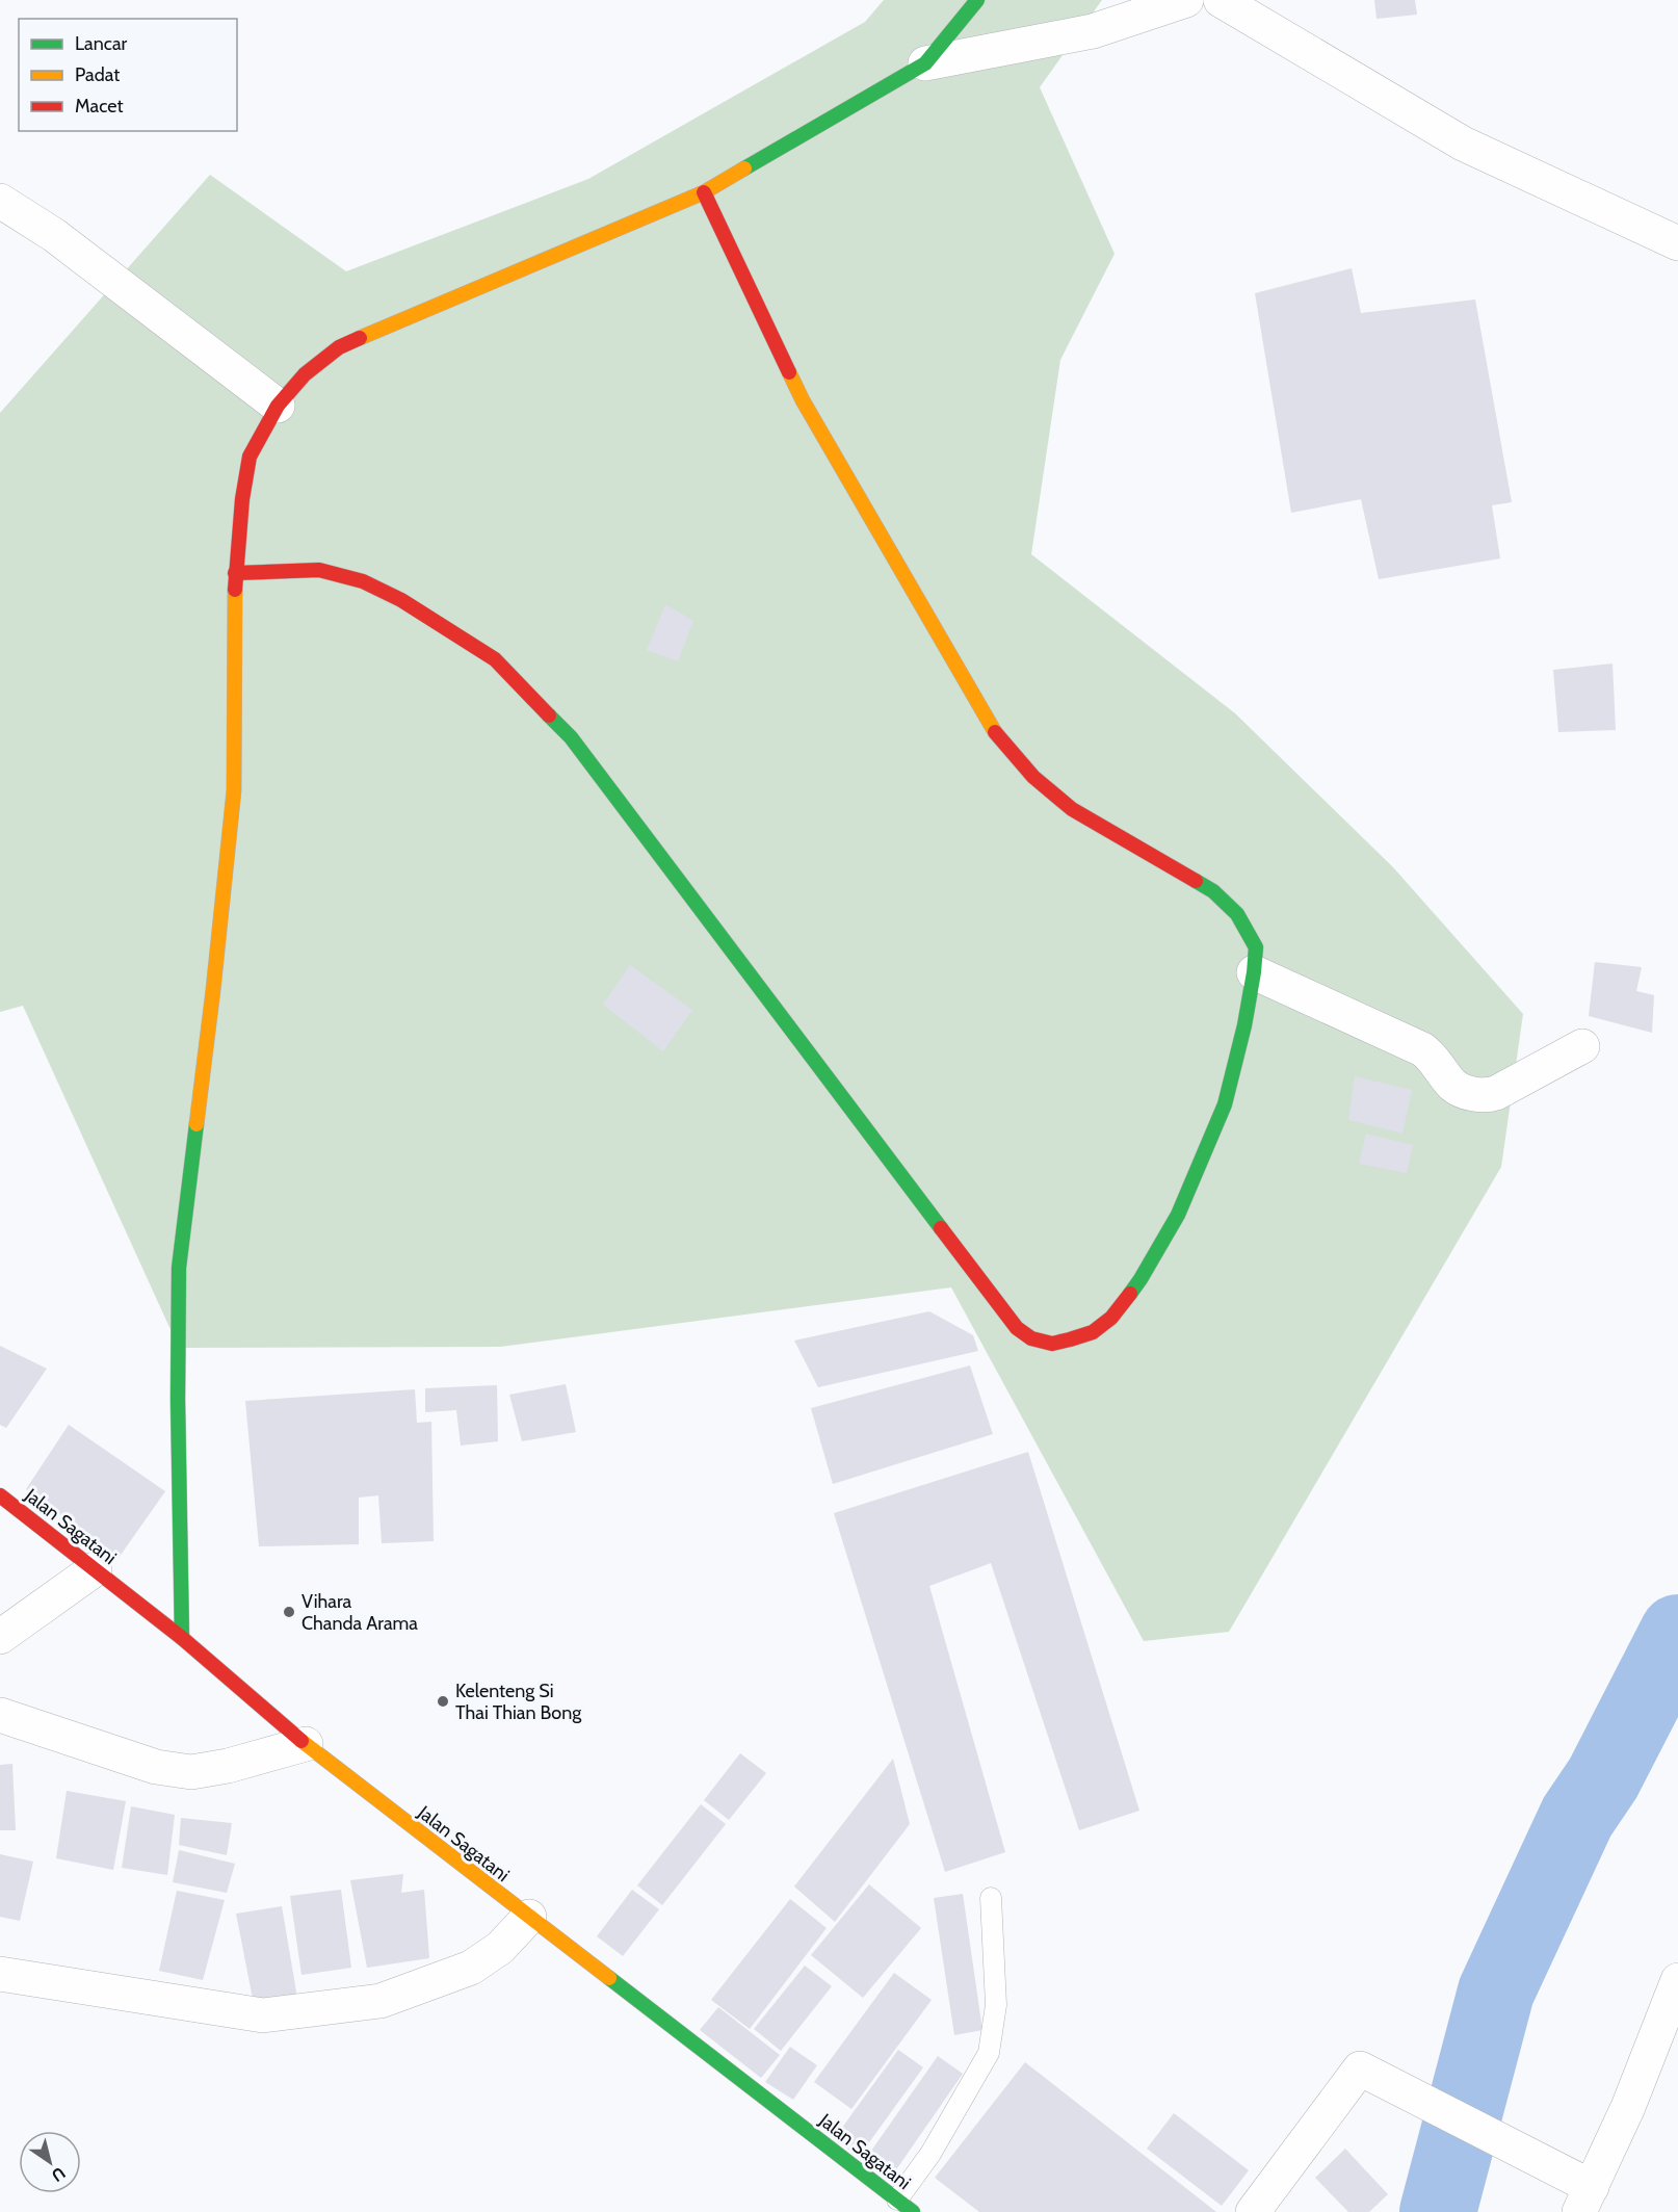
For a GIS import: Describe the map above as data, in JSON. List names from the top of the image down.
{
  "streets": {
    "street": ["Jalan Sagatani"]
  },
  "places": ["Vihara Chanda Arama", "Kelenteng Si Thai Thian Bong"],
  "legend": ["Lancar", "Padat", "Macet"],
  "north": "bottom right"
}
